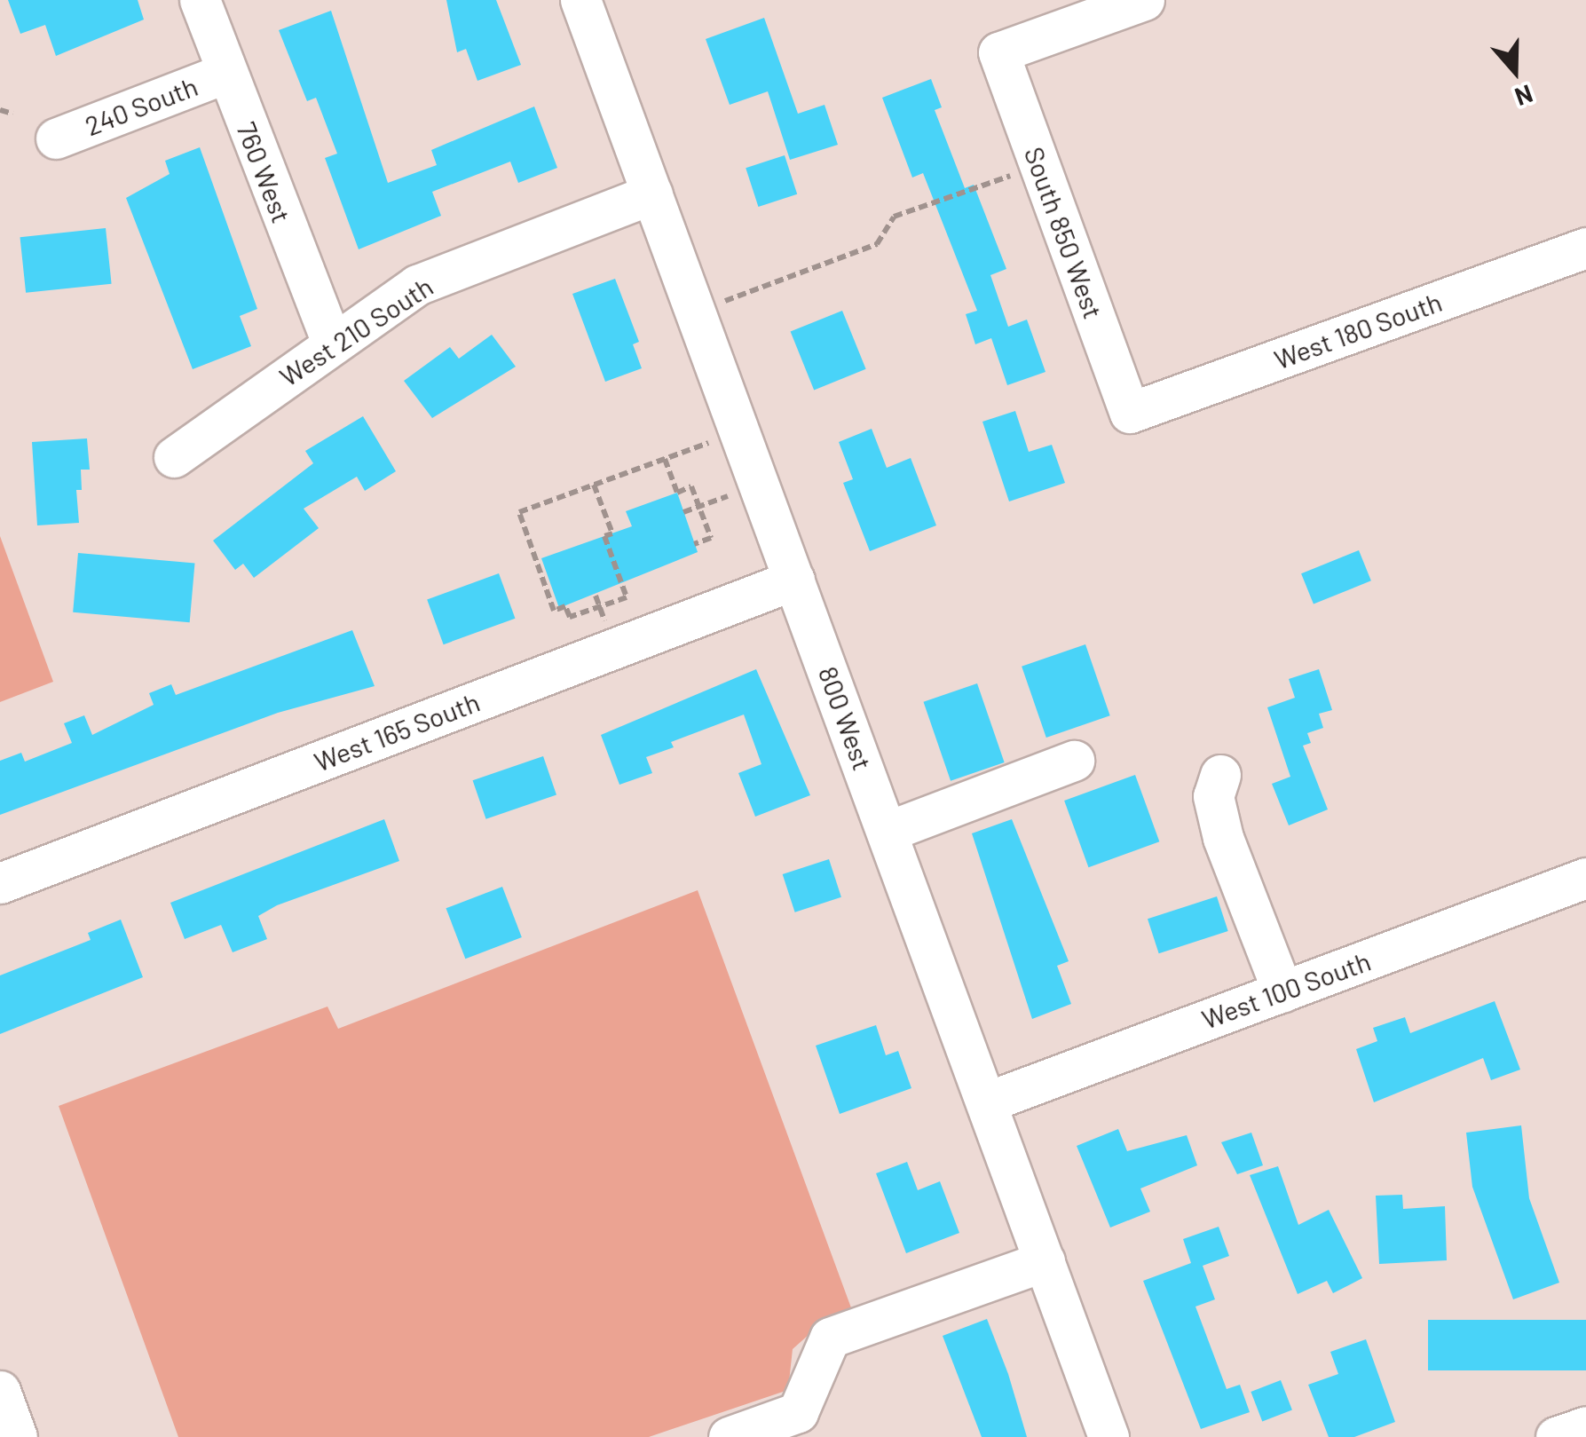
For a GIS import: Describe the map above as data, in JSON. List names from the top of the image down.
{
  "streets": {
    "street": [
      "240 South",
      "760 West",
      "South 850 West",
      "West 180 South",
      "West 210 South",
      "800 West",
      "West 165 South",
      "West 100 South"
    ]
  },
  "crossings": [
    ["240 South", "760 West"],
    ["760 West", "West 210 South"],
    ["South 850 West", "West 180 South"],
    ["West 210 South", "800 West"],
    ["800 West", "West 165 South"],
    ["800 West", "West 100 South"]
  ],
  "north": "bottom"
}
